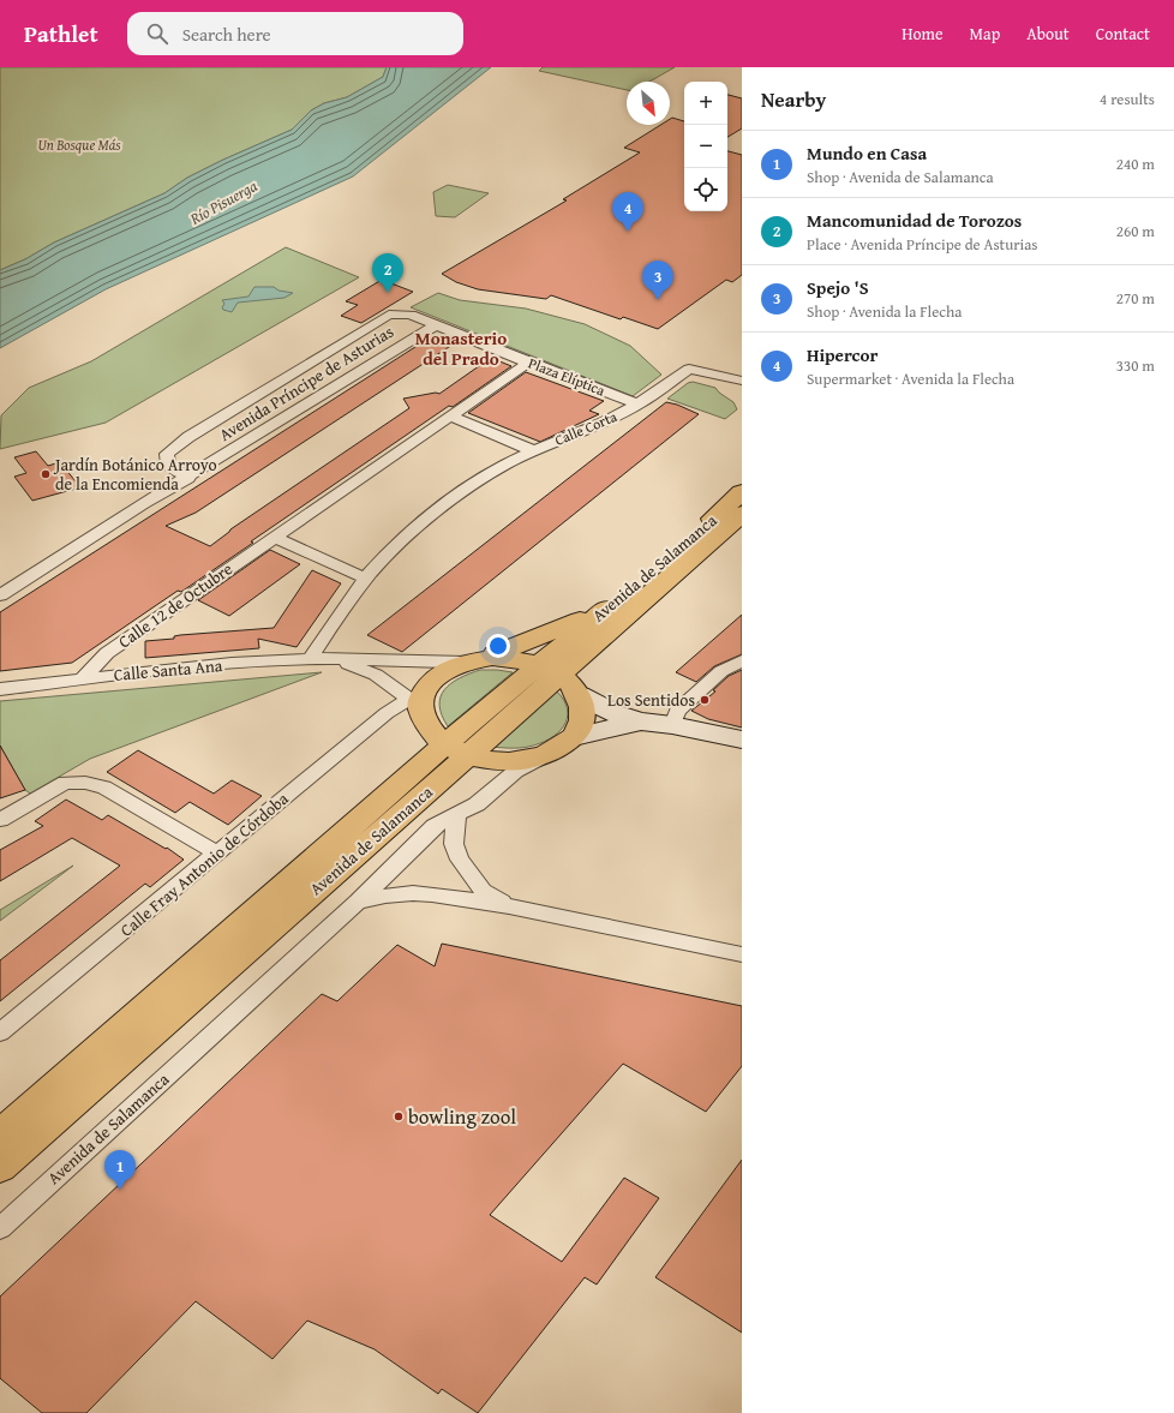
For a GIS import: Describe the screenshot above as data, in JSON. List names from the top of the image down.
{
  "streets": {
    "highway": ["Avenida de Salamanca"],
    "street": [
      "Plaza Elíptica",
      "Avenida Príncipe de Asturias",
      "Calle Corta",
      "Calle 12 de Octubre",
      "Calle Santa Ana",
      "Calle Fray Antonio de Córdoba"
    ]
  },
  "crossings": [
    ["Plaza Elíptica", "Avenida Príncipe de Asturias"],
    ["Plaza Elíptica", "Calle Corta"],
    ["Plaza Elíptica", "Calle 12 de Octubre"],
    ["Calle Corta", "Calle Santa Ana"],
    ["Calle 12 de Octubre", "Calle Santa Ana"],
    ["Calle Santa Ana", "Calle Fray Antonio de Córdoba"]
  ],
  "districts": ["Monasterio del Prado"],
  "water": ["Río Pisuerga"],
  "parks": ["Un Bosque Más"],
  "places": ["Jardín Botánico Arroyo de la Encomienda", "Los Sentidos", "bowling zool"],
  "north": "bottom right",
  "page": {
    "header": "Pathlet",
    "search": "Search here",
    "nav": [
      "Home",
      "Map",
      "About",
      "Contact"
    ],
    "heading": ["Nearby", "4 results"],
    "map_buttons": ["+", "−"],
    "list": [
      {
        "mark": "1",
        "name": "Mundo en Casa",
        "note": "Shop · Avenida de Salamanca",
        "value": "240 m"
      },
      {
        "mark": "2",
        "name": "Mancomunidad de Torozos",
        "note": "Place · Avenida Príncipe de Asturias",
        "value": "260 m"
      },
      {
        "mark": "3",
        "name": "Spejo 'S",
        "note": "Shop · Avenida la Flecha",
        "value": "270 m"
      },
      {
        "mark": "4",
        "name": "Hipercor",
        "note": "Supermarket · Avenida la Flecha",
        "value": "330 m"
      }
    ],
    "pins": [
      "4",
      "2",
      "3",
      "1"
    ]
  }
}
